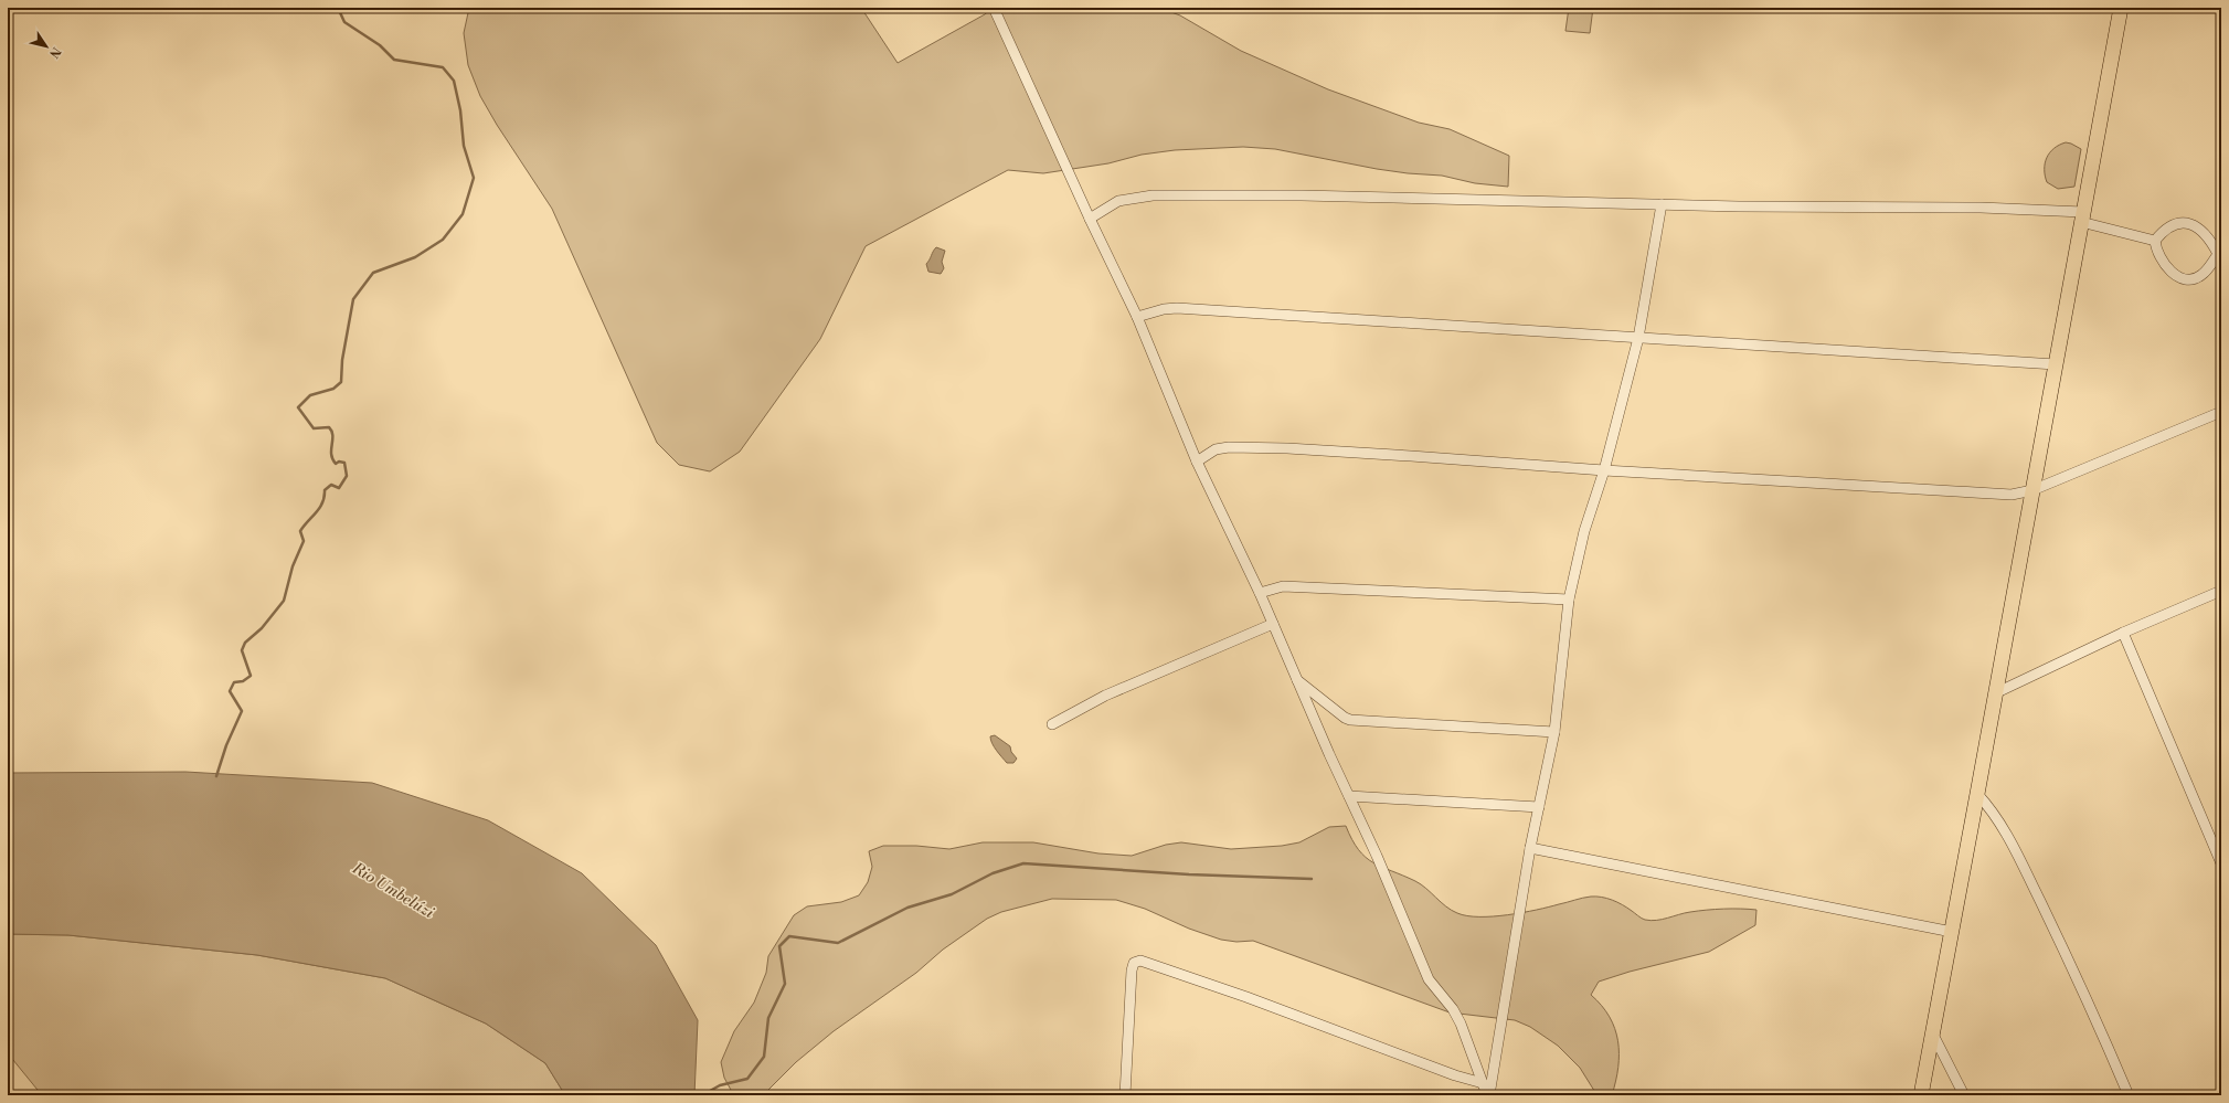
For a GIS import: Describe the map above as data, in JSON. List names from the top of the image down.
{
  "water": ["Rio Umbelúzi"],
  "north": "bottom right"
}
